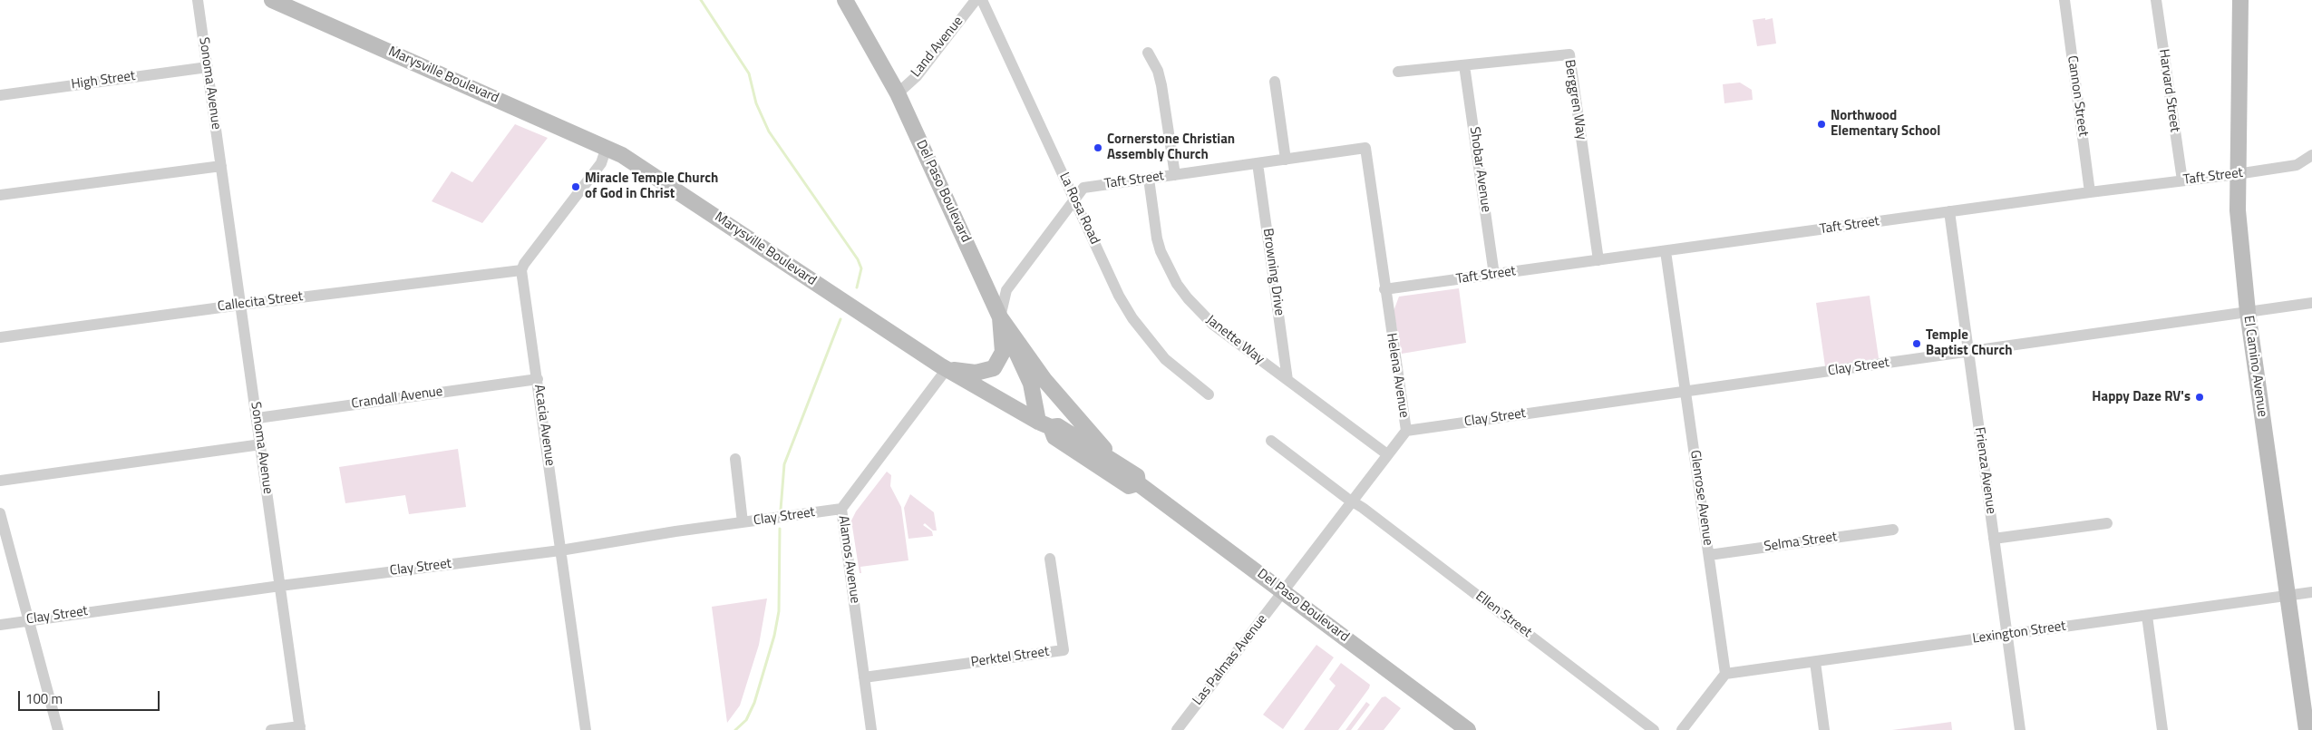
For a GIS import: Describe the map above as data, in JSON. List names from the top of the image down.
{
  "streets": {
    "main road": ["Marysville Boulevard", "Del Paso Boulevard", "El Camino Avenue"],
    "street": [
      "Land Avenue",
      "High Street",
      "Sonoma Avenue",
      "Harvard Street",
      "Cannon Street",
      "Berggren Way",
      "Shobar Avenue",
      "Taft Street",
      "La Rosa Road",
      "Browning Drive",
      "Callecita Street",
      "Janette Way",
      "Clay Street",
      "Helena Avenue",
      "Crandall Avenue",
      "Acacia Avenue",
      "Frienza Avenue",
      "Glenrose Avenue",
      "Selma Street",
      "Alamos Avenue",
      "Ellen Street",
      "Lexington Street",
      "Perktel Street",
      "Las Palmas Avenue"
    ]
  },
  "crossings": [
    ["Land Avenue", "Del Paso Boulevard"],
    ["Marysville Boulevard", "Del Paso Boulevard"],
    ["Marysville Boulevard", "Alamos Avenue"],
    ["High Street", "Sonoma Avenue"],
    ["Sonoma Avenue", "Callecita Street"],
    ["Sonoma Avenue", "Clay Street"],
    ["Sonoma Avenue", "Crandall Avenue"],
    ["Harvard Street", "Taft Street"],
    ["Cannon Street", "Taft Street"],
    ["Berggren Way", "Shobar Avenue"],
    ["Berggren Way", "Taft Street"],
    ["Shobar Avenue", "Taft Street"],
    ["Taft Street", "Del Paso Boulevard"],
    ["Taft Street", "La Rosa Road"],
    ["Taft Street", "Browning Drive"],
    ["Taft Street", "Janette Way"],
    ["Taft Street", "El Camino Avenue"],
    ["Taft Street", "Helena Avenue"],
    ["Taft Street", "Frienza Avenue"],
    ["Taft Street", "Glenrose Avenue"],
    ["Del Paso Boulevard", "Helena Avenue"],
    ["Del Paso Boulevard", "Las Palmas Avenue"],
    ["Browning Drive", "Janette Way"],
    ["Callecita Street", "Acacia Avenue"],
    ["Janette Way", "Helena Avenue"],
    ["El Camino Avenue", "Clay Street"],
    ["El Camino Avenue", "Lexington Street"],
    ["Clay Street", "Helena Avenue"],
    ["Clay Street", "Acacia Avenue"],
    ["Clay Street", "Frienza Avenue"],
    ["Clay Street", "Glenrose Avenue"],
    ["Clay Street", "Alamos Avenue"],
    ["Helena Avenue", "Ellen Street"],
    ["Helena Avenue", "Las Palmas Avenue"],
    ["Crandall Avenue", "Acacia Avenue"],
    ["Frienza Avenue", "Lexington Street"],
    ["Glenrose Avenue", "Selma Street"],
    ["Glenrose Avenue", "Lexington Street"],
    ["Alamos Avenue", "Perktel Street"]
  ],
  "places": [
    "Northwood Elementary School",
    "Cornerstone Christian Assembly Church",
    "Miracle Temple Church of God in Christ",
    "Temple Baptist Church",
    "Happy Daze RV's"
  ],
  "scale_bar": "100 m"
}
